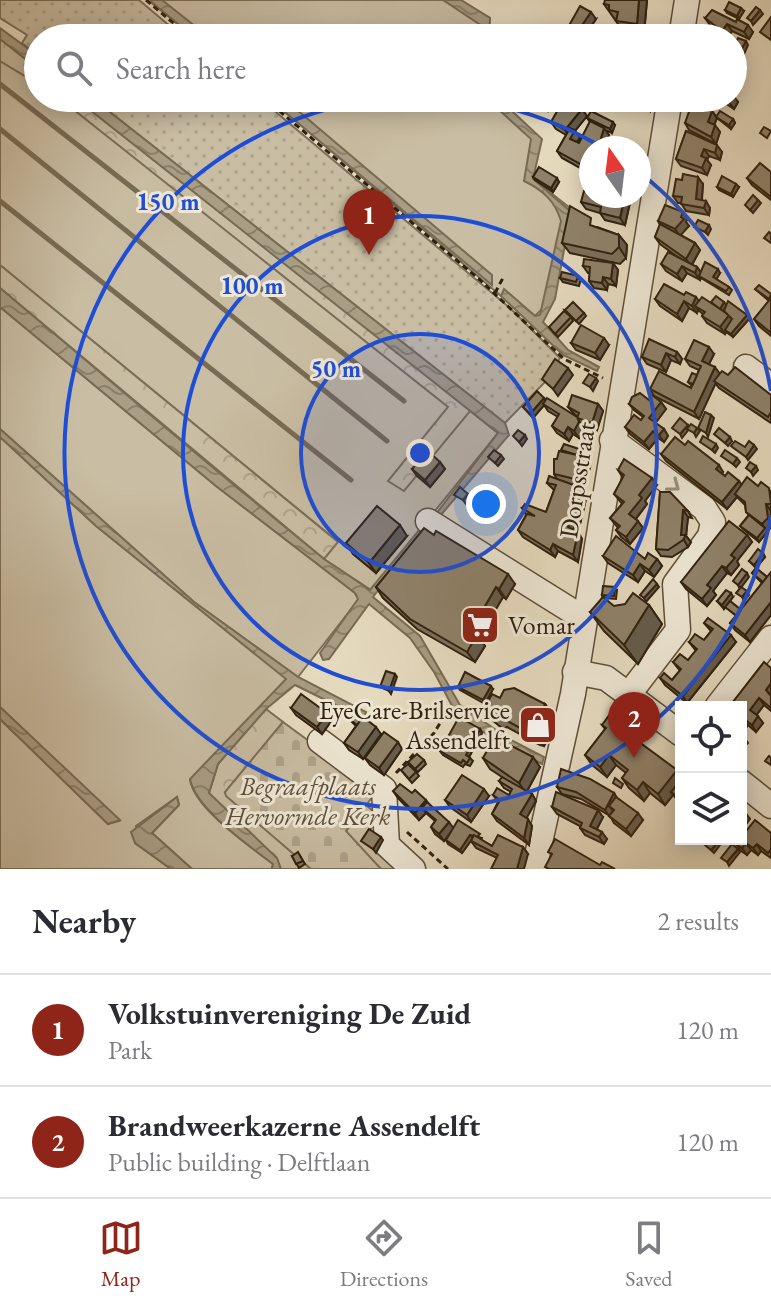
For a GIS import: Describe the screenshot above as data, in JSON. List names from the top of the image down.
{
  "streets": {
    "street": ["Dorpsstraat"]
  },
  "parks": ["Begraafplaats Hervormde Kerk"],
  "places": {
    "supermarket": ["Vomar"],
    "shop": ["EyeCare-Brilservice Assendelft"]
  },
  "north": "top",
  "page": {
    "search": "Search here",
    "pins": ["1", "2"],
    "heading": ["Nearby", "2 results"],
    "list": [
      {
        "mark": "1",
        "name": "Volkstuinvereniging De Zuid",
        "note": "Park",
        "value": "120 m"
      },
      {
        "mark": "2",
        "name": "Brandweerkazerne Assendelft",
        "note": "Public building · Delftlaan",
        "value": "120 m"
      }
    ],
    "nav": ["Map", "Directions", "Saved"]
  },
  "rings": ["150 m", "100 m", "50 m"]
}
